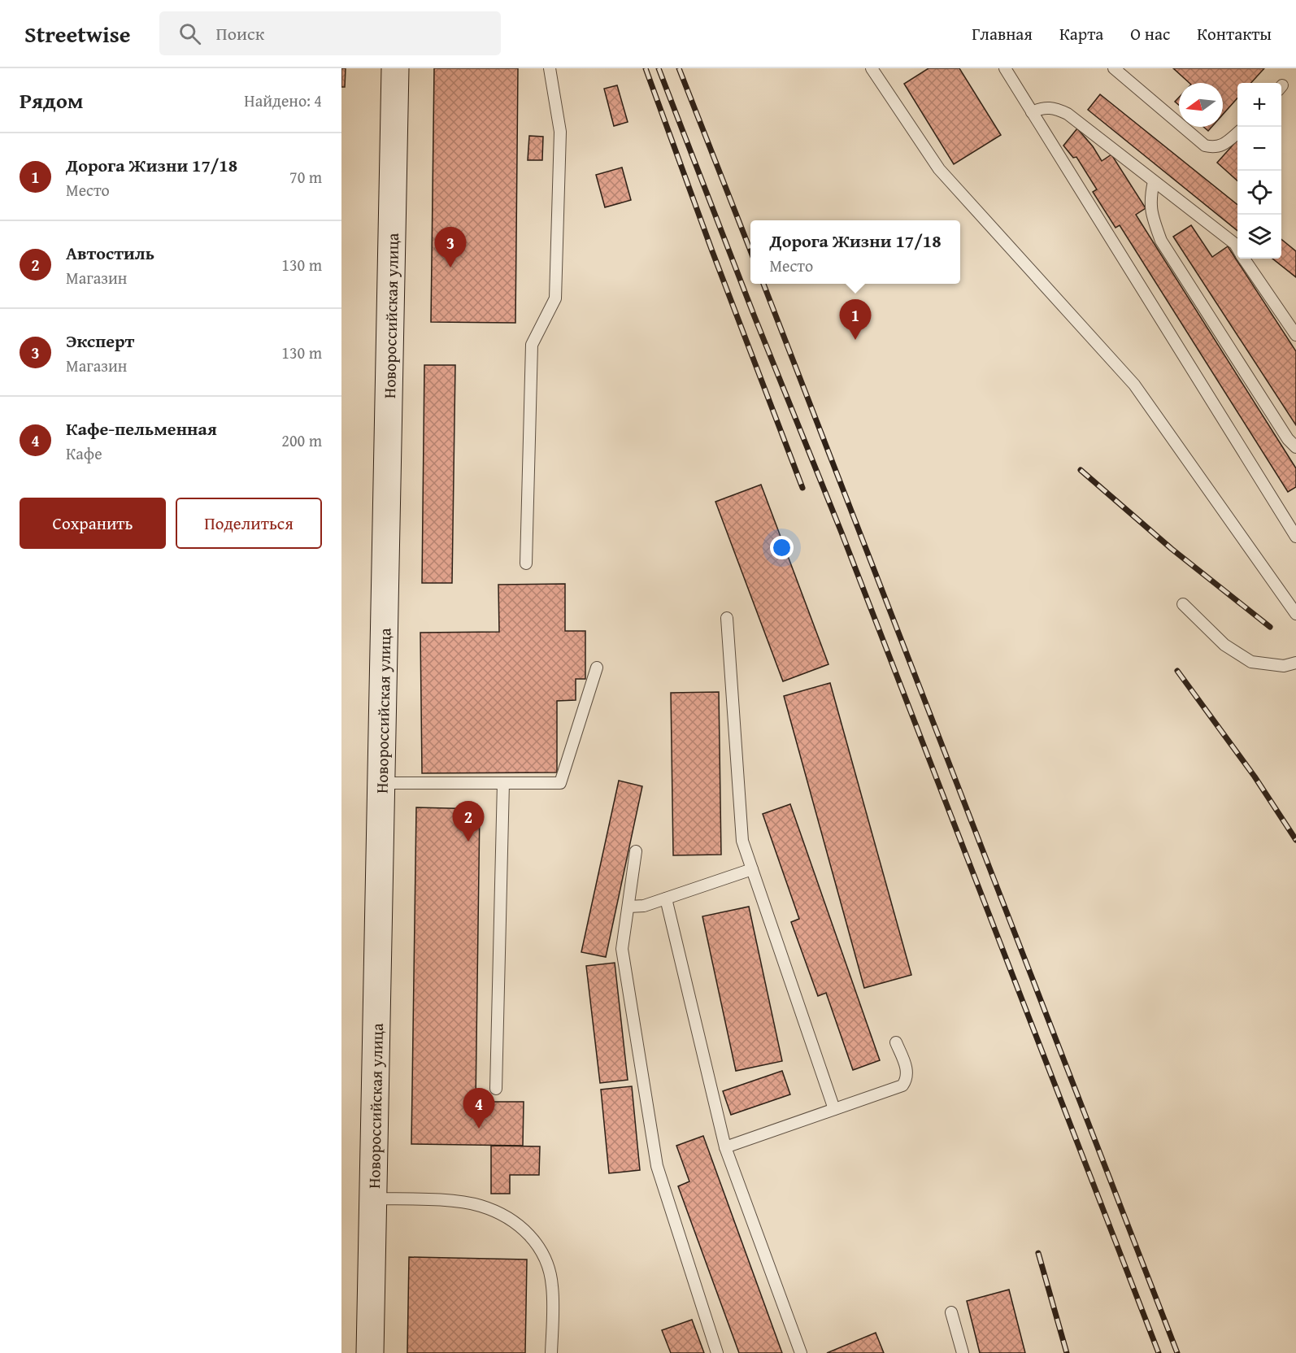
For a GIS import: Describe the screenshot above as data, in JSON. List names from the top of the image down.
{
  "streets": {
    "main road": ["Новороссийская улица"]
  },
  "north": "left",
  "page": {
    "header": "Streetwise",
    "search": "Поиск",
    "nav": [
      "Главная",
      "Карта",
      "О нас",
      "Контакты"
    ],
    "heading": ["Рядом", "Найдено: 4"],
    "map_buttons": ["+", "−"],
    "list": [
      {
        "mark": "1",
        "name": "Дорога Жизни 17/18",
        "note": "Место",
        "value": "70 m"
      },
      {
        "mark": "2",
        "name": "Автостиль",
        "note": "Магазин",
        "value": "130 m"
      },
      {
        "mark": "3",
        "name": "Эксперт",
        "note": "Магазин",
        "value": "130 m"
      },
      {
        "mark": "4",
        "name": "Кафе-пельменная",
        "note": "Кафе",
        "value": "200 m"
      }
    ],
    "popup": ["Дорога Жизни 17/18", "Место"],
    "pins": [
      "3",
      "1",
      "2",
      "4"
    ],
    "buttons": ["Сохранить", "Поделиться"]
  }
}
